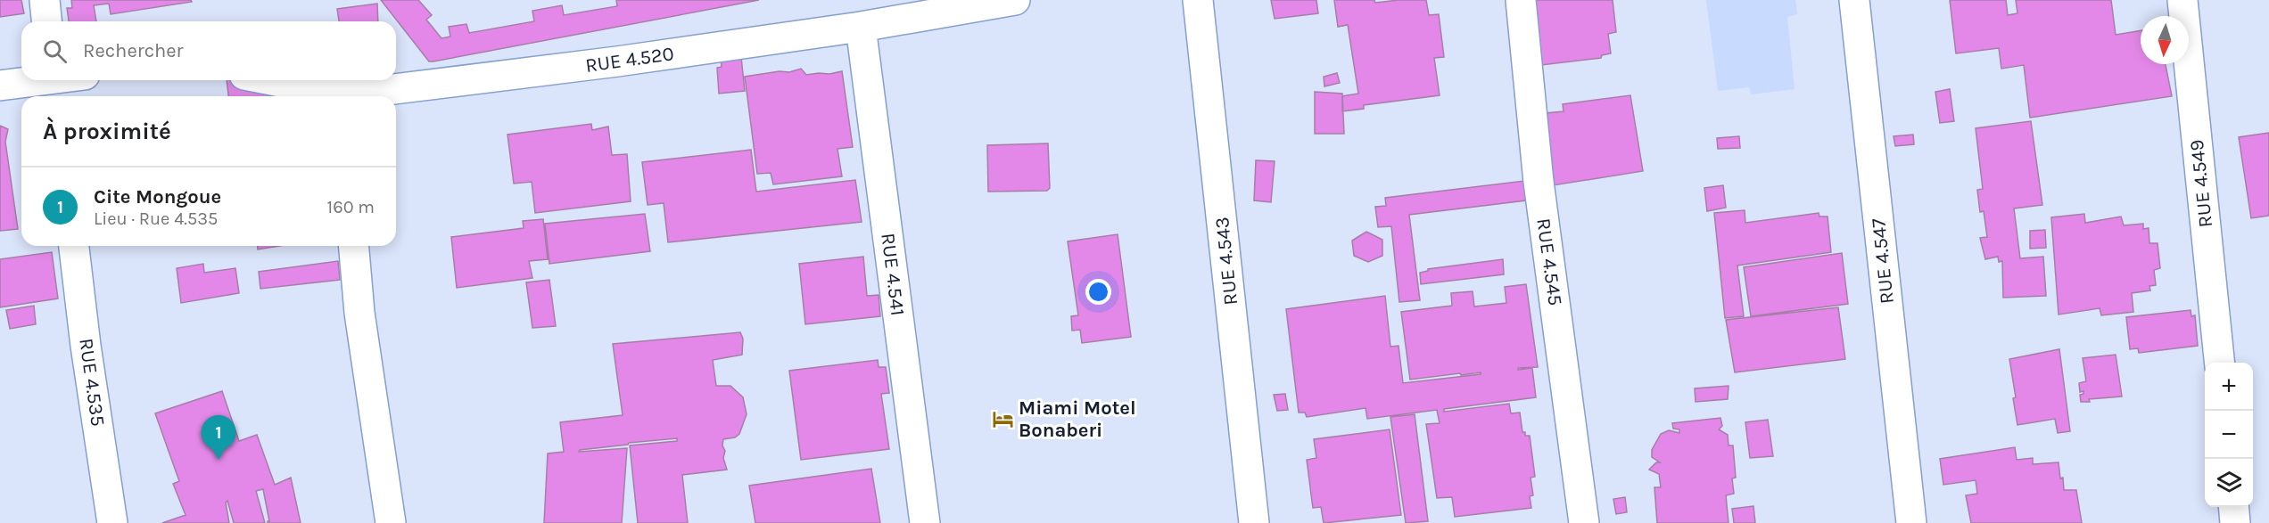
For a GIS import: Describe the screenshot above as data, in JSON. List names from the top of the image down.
{
  "streets": {
    "street": [
      "RUE 4.520",
      "RUE 4.549",
      "RUE 4.543",
      "RUE 4.547",
      "RUE 4.545",
      "RUE 4.541",
      "RUE 4.535"
    ]
  },
  "crossings": [
    ["RUE 4.520", "RUE 4.541"]
  ],
  "places": {
    "hotel": ["Miami Motel Bonaberi"]
  },
  "north": "bottom",
  "page": {
    "search": "Rechercher",
    "heading": "À proximité",
    "list": [
      {
        "mark": "1",
        "name": "Cite Mongoue",
        "note": "Lieu · Rue 4.535",
        "value": "160 m"
      }
    ],
    "map_buttons": ["+", "−"],
    "pins": "1"
  }
}
